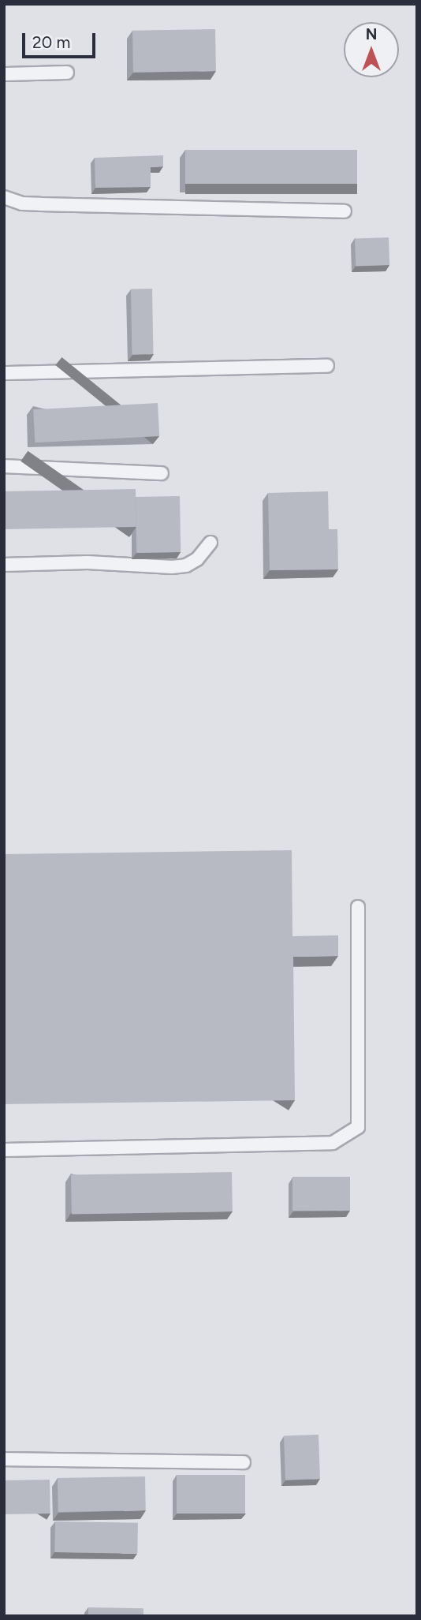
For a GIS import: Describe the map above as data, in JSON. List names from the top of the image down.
{
  "scale_bar": "20 m",
  "north": "top"
}
